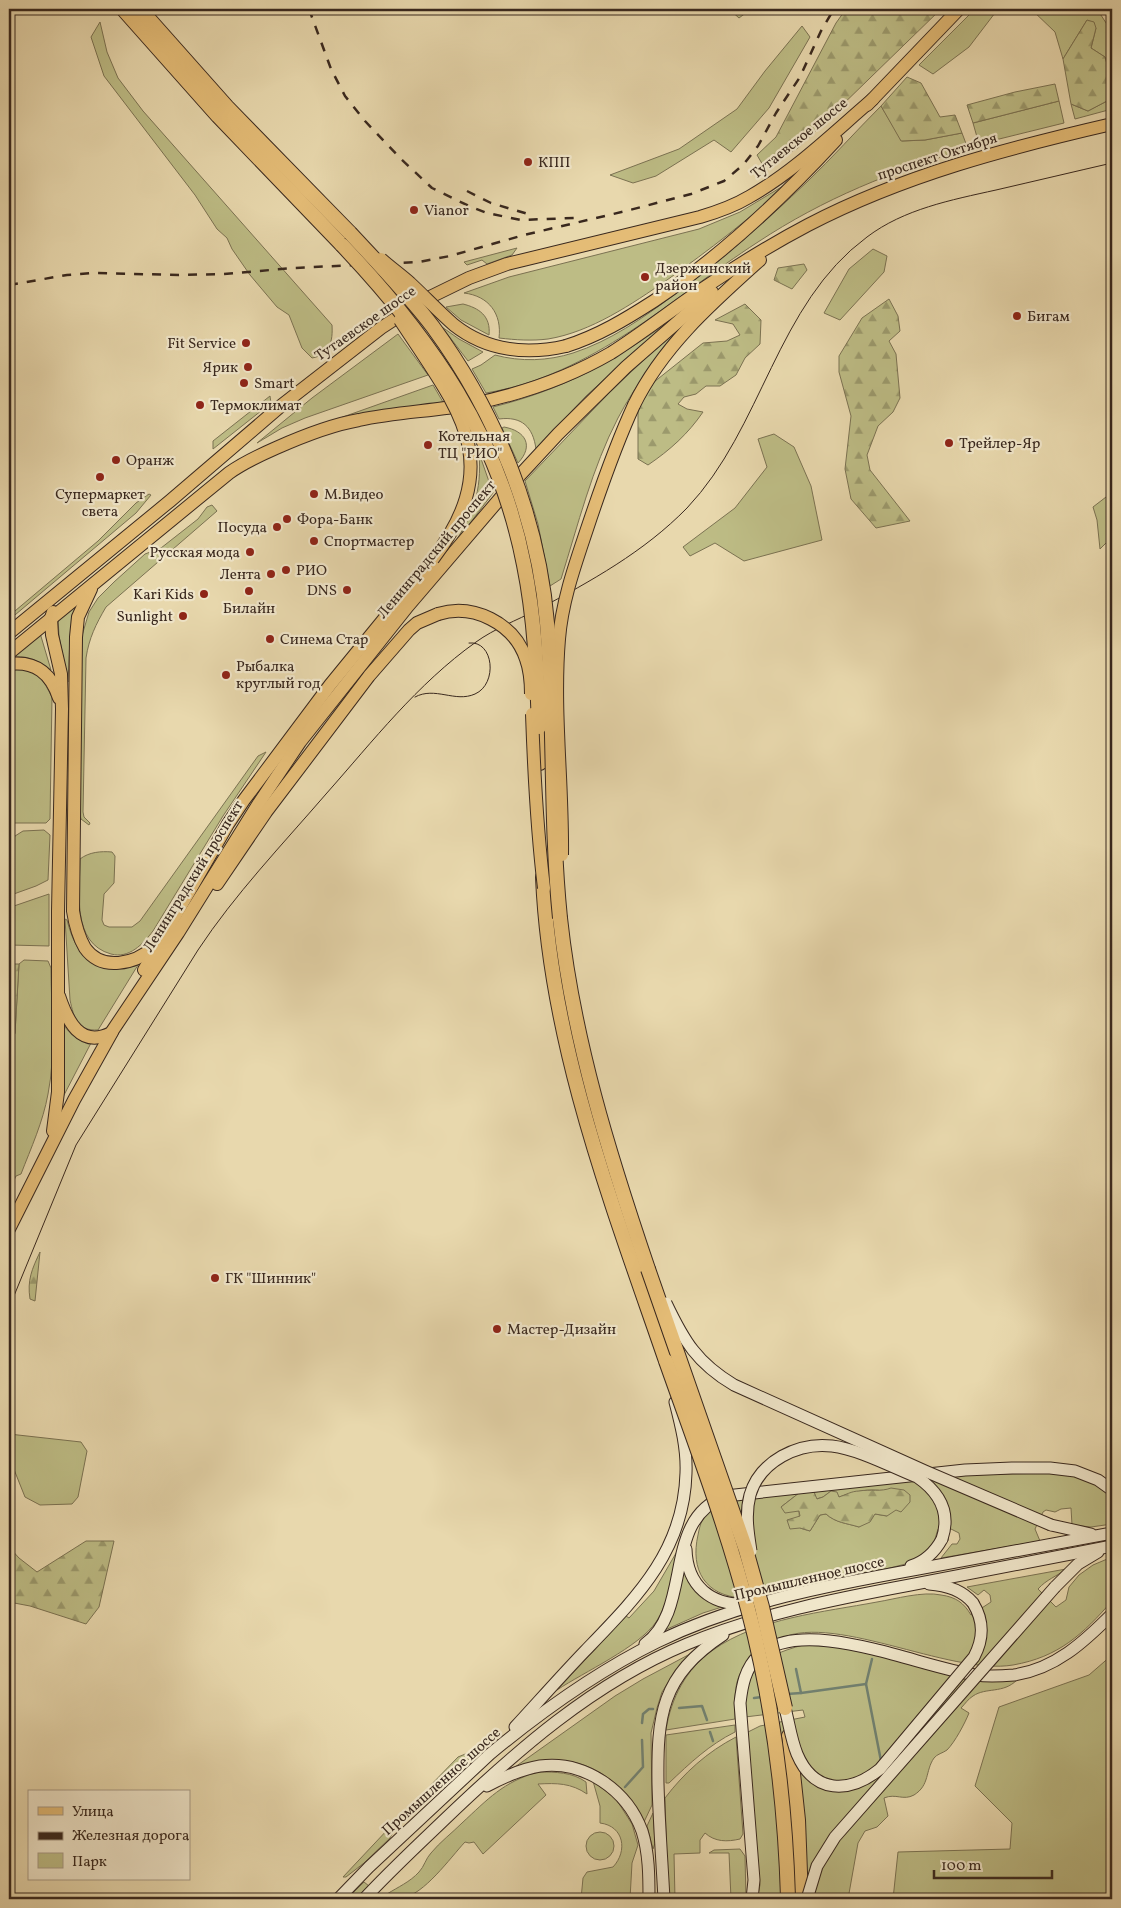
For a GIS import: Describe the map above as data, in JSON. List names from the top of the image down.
{
  "streets": {
    "main road": [
      "Тутаевское шоссе",
      "проспект Октября",
      "Ленинградский проспект",
      "Промышленное шоссе"
    ]
  },
  "crossings": [
    ["проспект Октября", "Ленинградский проспект"]
  ],
  "places": [
    "КПП",
    "Vianor",
    "Дзержинский район",
    "Бигам",
    "Fit Service",
    "Ярик",
    "Smart",
    "Термоклимат",
    "Трейлер-Яр",
    "Котельная ТЦ \"РИО\"",
    "Оранж",
    "Супермаркет света",
    "М.Видео",
    "Фора-Банк",
    "Посуда",
    "Спортмастер",
    "Русская мода",
    "РИО",
    "Лента",
    "DNS",
    "Билайн",
    "Kari Kids",
    "Sunlight",
    "Синема Стар",
    "Рыбалка круглый год",
    "ГК \"Шинник\"",
    "Мастер-Дизайн"
  ],
  "legend": ["Улица", "Железная дорога", "Парк"],
  "scale_bar": "100 m"
}
